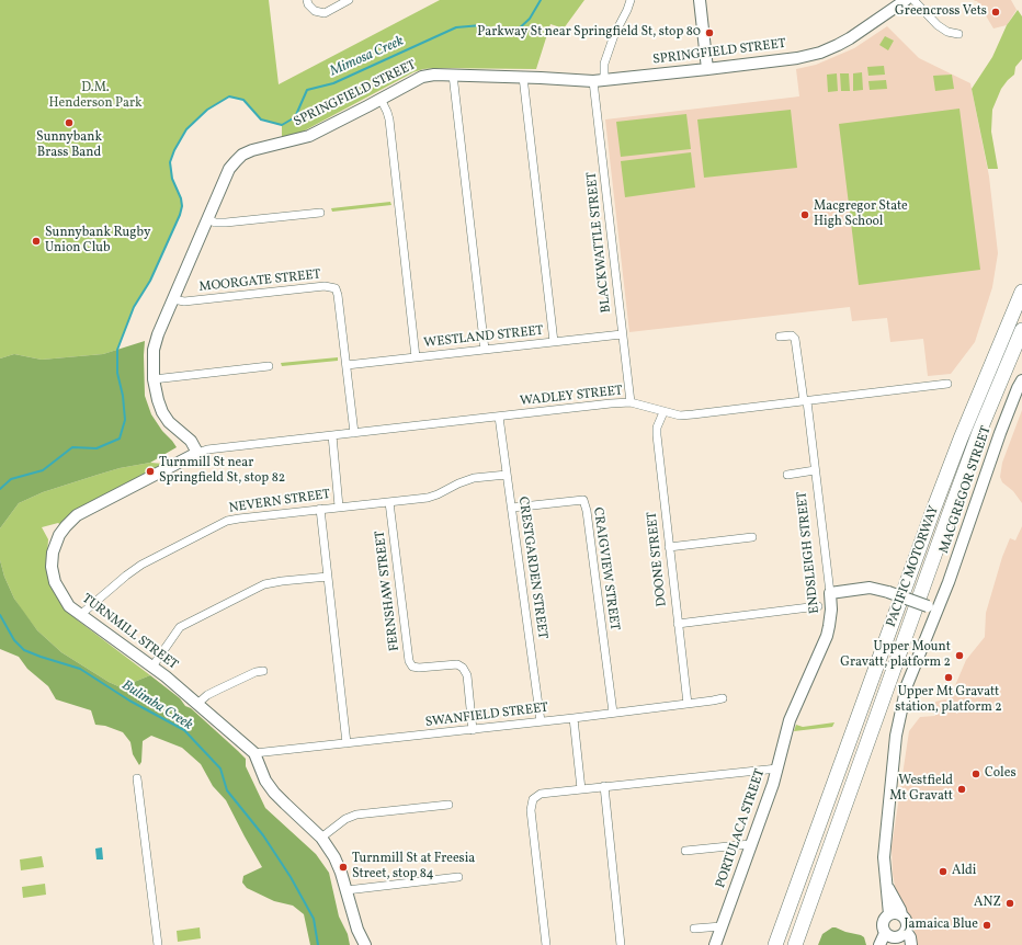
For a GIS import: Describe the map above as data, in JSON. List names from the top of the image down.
{
  "streets": {
    "highway": ["PACIFIC MOTORWAY"],
    "street": [
      "SPRINGFIELD STREET",
      "BLACKWATTLE STREET",
      "MOORGATE STREET",
      "WESTLAND STREET",
      "WADLEY STREET",
      "MACGREGOR STREET",
      "NEVERN STREET",
      "ENDSLEIGH STREET",
      "DOONE STREET",
      "CRESTGARDEN STREET",
      "CRAIGVIEW STREET",
      "FERNSHAW STREET",
      "TURNMILL STREET",
      "SWANFIELD STREET",
      "PORTULACA STREET"
    ]
  },
  "crossings": [
    ["SPRINGFIELD STREET", "BLACKWATTLE STREET"],
    ["SPRINGFIELD STREET", "MOORGATE STREET"],
    ["SPRINGFIELD STREET", "WADLEY STREET"],
    ["SPRINGFIELD STREET", "TURNMILL STREET"],
    ["BLACKWATTLE STREET", "WESTLAND STREET"],
    ["BLACKWATTLE STREET", "WADLEY STREET"],
    ["MOORGATE STREET", "WESTLAND STREET"],
    ["MOORGATE STREET", "WADLEY STREET"],
    ["WADLEY STREET", "ENDSLEIGH STREET"],
    ["WADLEY STREET", "DOONE STREET"],
    ["WADLEY STREET", "CRESTGARDEN STREET"],
    ["WADLEY STREET", "TURNMILL STREET"],
    ["NEVERN STREET", "CRESTGARDEN STREET"],
    ["NEVERN STREET", "FERNSHAW STREET"],
    ["NEVERN STREET", "TURNMILL STREET"],
    ["ENDSLEIGH STREET", "PORTULACA STREET"],
    ["DOONE STREET", "SWANFIELD STREET"],
    ["CRESTGARDEN STREET", "CRAIGVIEW STREET"],
    ["CRESTGARDEN STREET", "SWANFIELD STREET"],
    ["CRAIGVIEW STREET", "SWANFIELD STREET"],
    ["FERNSHAW STREET", "SWANFIELD STREET"],
    ["TURNMILL STREET", "SWANFIELD STREET"]
  ],
  "water": ["Mimosa Creek", "Bulimba Creek"],
  "parks": ["D.M. Henderson Park"],
  "places": [
    "Greencross Vets",
    "Parkway St near Springfield St, stop 80",
    "Sunnybank Brass Band",
    "Macgregor State High School",
    "Sunnybank Rugby Union Club",
    "Turnmill St near Springfield St, stop 82",
    "Upper Mount Gravatt, platform 2",
    "Upper Mt Gravatt station, platform 2",
    "Coles",
    "Westfield Mt Gravatt",
    "Turnmill St at Freesia Street, stop 84",
    "Aldi",
    "ANZ",
    "Jamaica Blue"
  ]
}
